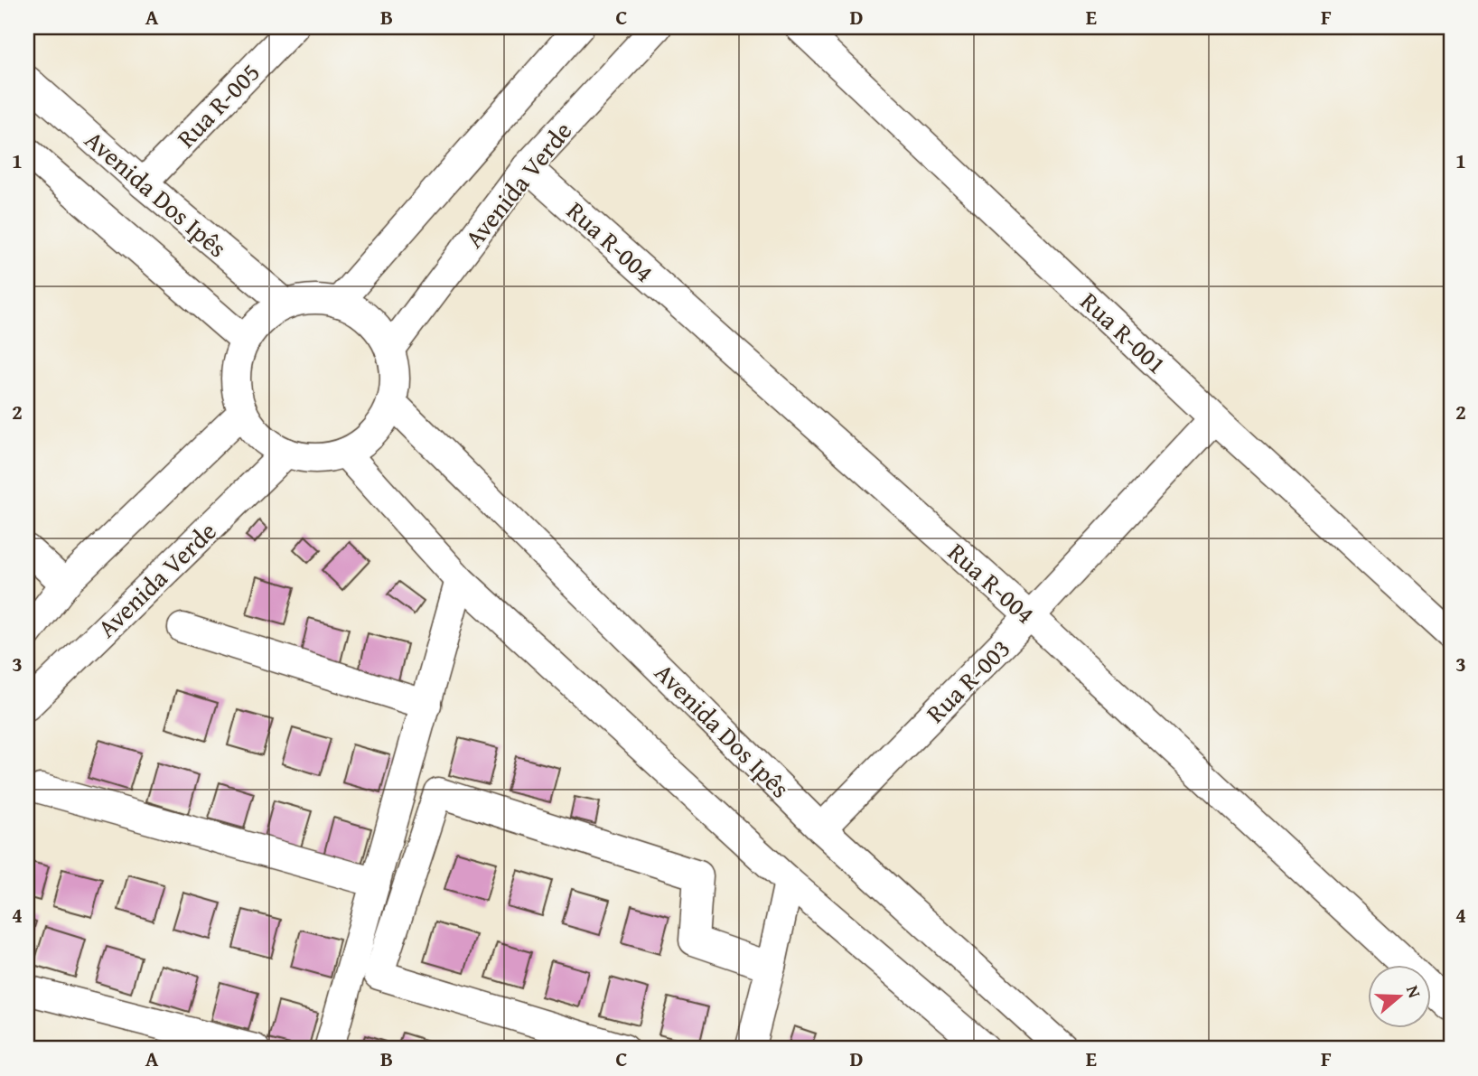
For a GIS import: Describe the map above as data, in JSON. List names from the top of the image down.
{
  "streets": {
    "street": [
      "Rua R-005",
      "Avenida Verde",
      "Avenida Dos Ipês",
      "Rua R-004",
      "Rua R-001",
      "Rua R-003"
    ]
  },
  "crossings": [
    ["Rua R-005", "Avenida Dos Ipês"],
    ["Avenida Verde", "Avenida Dos Ipês"],
    ["Avenida Verde", "Rua R-004"],
    ["Avenida Dos Ipês", "Rua R-003"],
    ["Rua R-004", "Rua R-003"],
    ["Rua R-001", "Rua R-003"]
  ],
  "north": "right",
  "grid": {
    "columns": [
      "A",
      "B",
      "C",
      "D",
      "E",
      "F"
    ],
    "rows": [
      "1",
      "2",
      "3",
      "4"
    ]
  }
}
